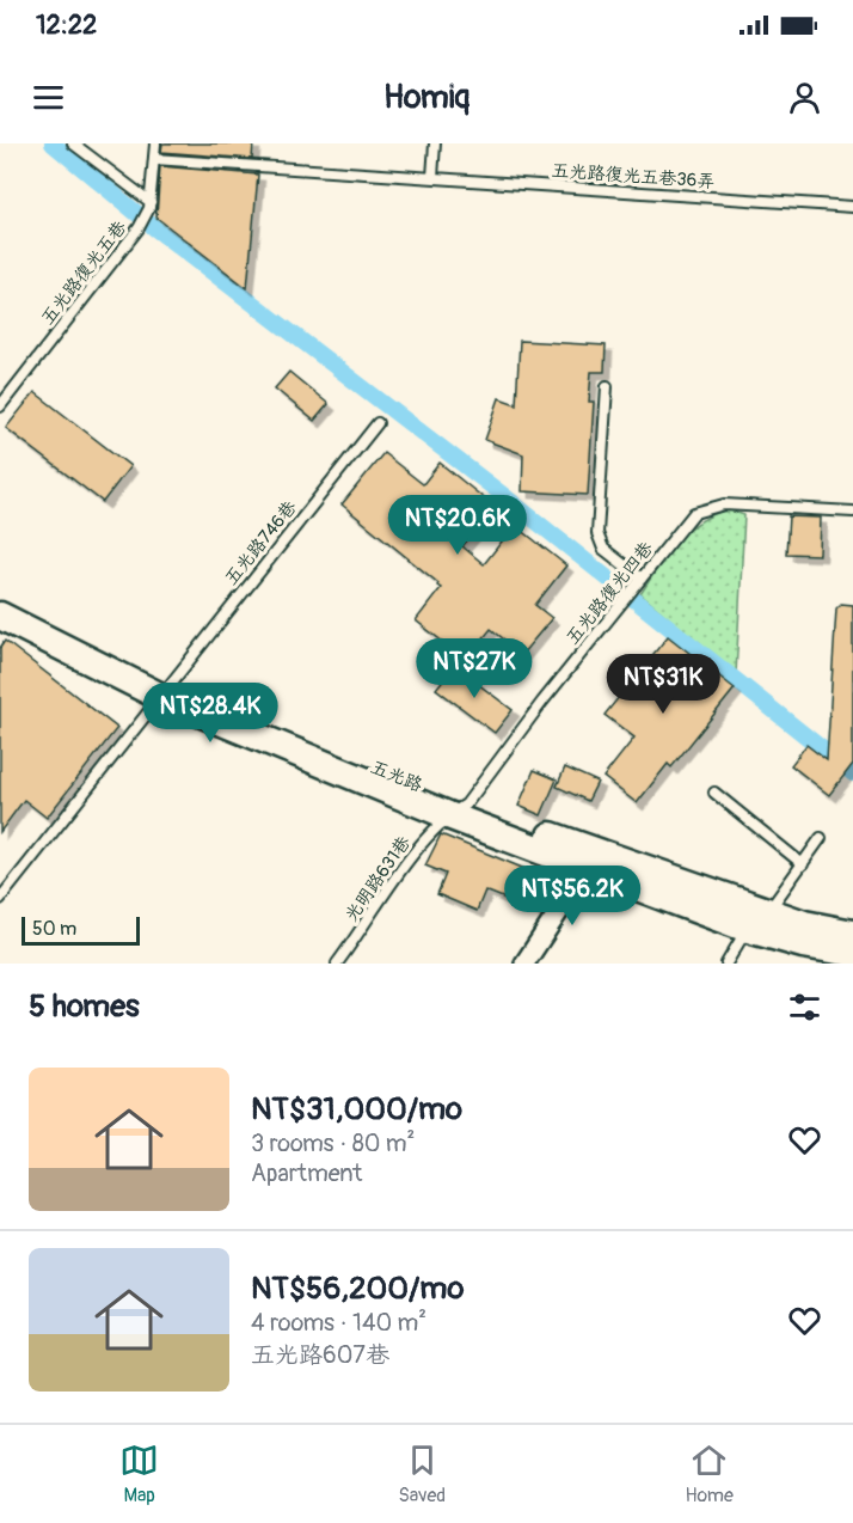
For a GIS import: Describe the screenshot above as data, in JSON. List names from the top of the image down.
{
  "streets": {
    "main road": ["五光路"],
    "lane": [
      "五光路復光五巷36弄",
      "五光路復光五巷",
      "五光路746巷",
      "五光路復光四巷",
      "光明路631巷"
    ]
  },
  "crossings": [
    ["五光路復光五巷36弄", "五光路復光五巷"],
    ["五光路746巷", "五光路"],
    ["五光路復光四巷", "五光路"],
    ["五光路復光四巷", "光明路631巷"],
    ["五光路", "光明路631巷"]
  ],
  "scale_bar": "50 m",
  "page": {
    "status": "12:22",
    "header": "Homiq",
    "price": [
      "NT$20.6K",
      "NT$27K",
      "NT$31K",
      "NT$28.4K",
      "NT$56.2K"
    ],
    "scale": "50 m",
    "heading": "5 homes",
    "list": [
      {
        "name": "NT$31,000/mo",
        "note": "3 rooms · 80 m² · Apartment"
      },
      {
        "name": "NT$56,200/mo",
        "note": "4 rooms · 140 m² · 五光路607巷"
      }
    ],
    "tabs": ["Map", "Saved", "Home"]
  }
}
